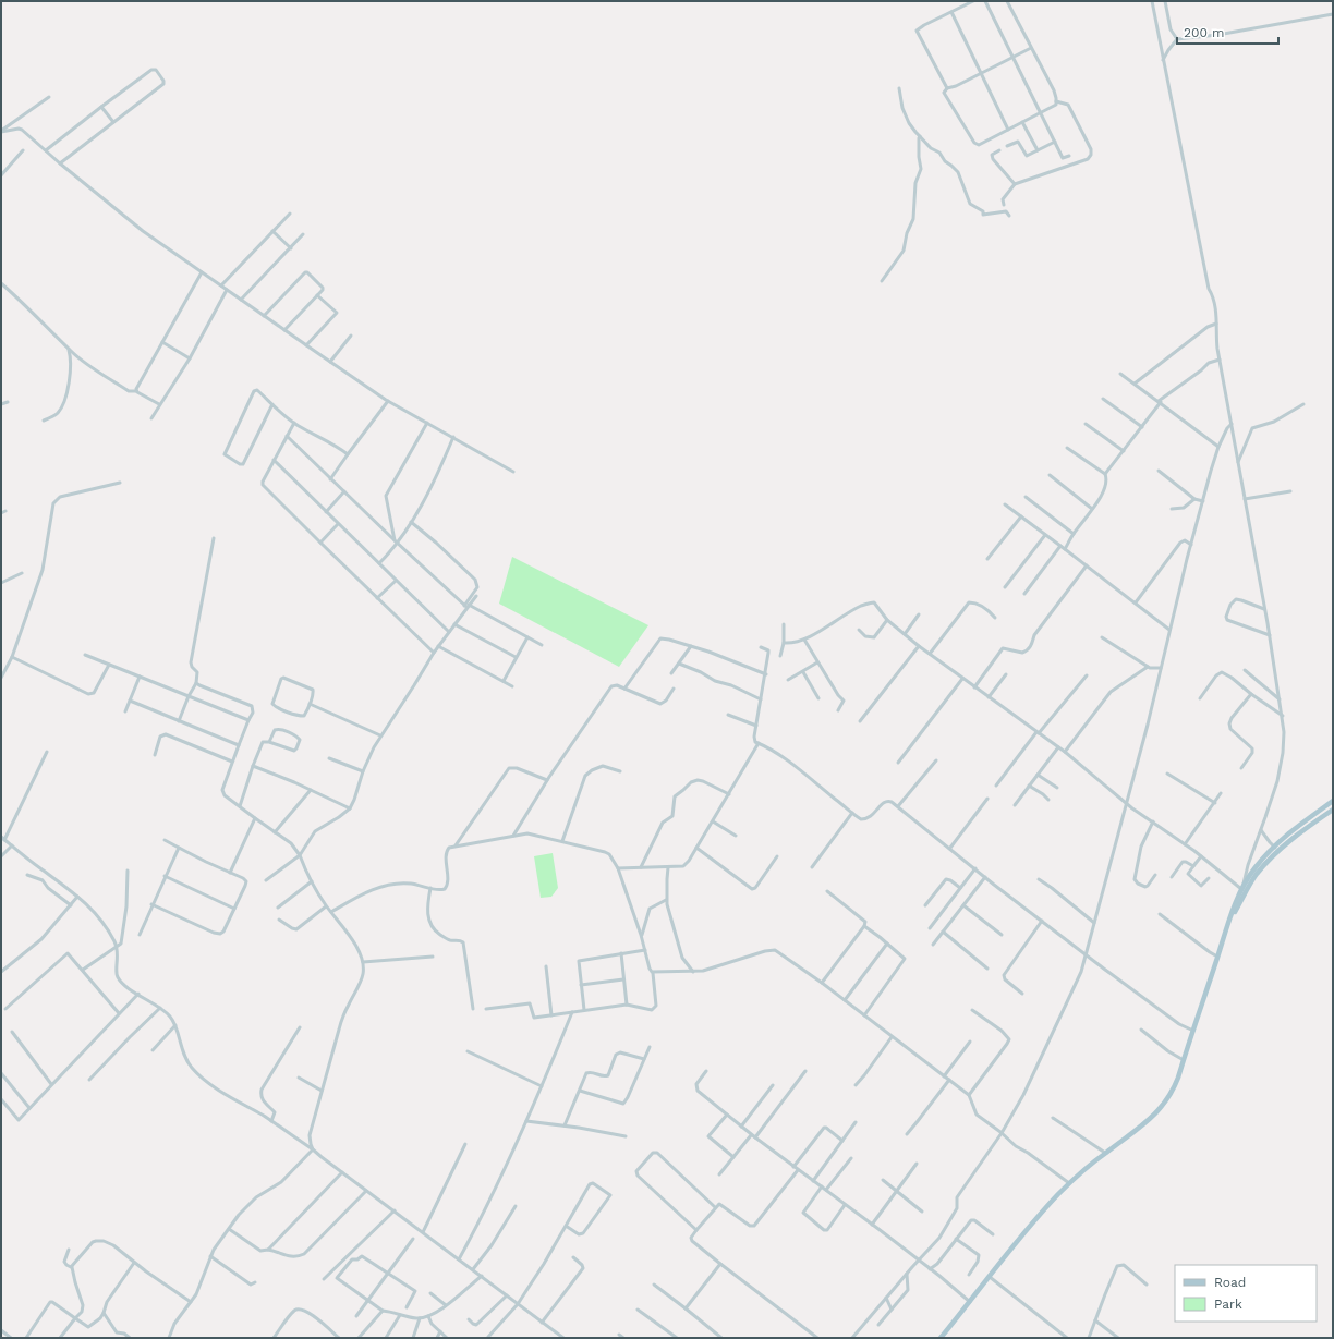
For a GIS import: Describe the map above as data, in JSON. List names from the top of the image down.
{
  "legend": ["Road", "Park"],
  "scale_bar": "200 m"
}
